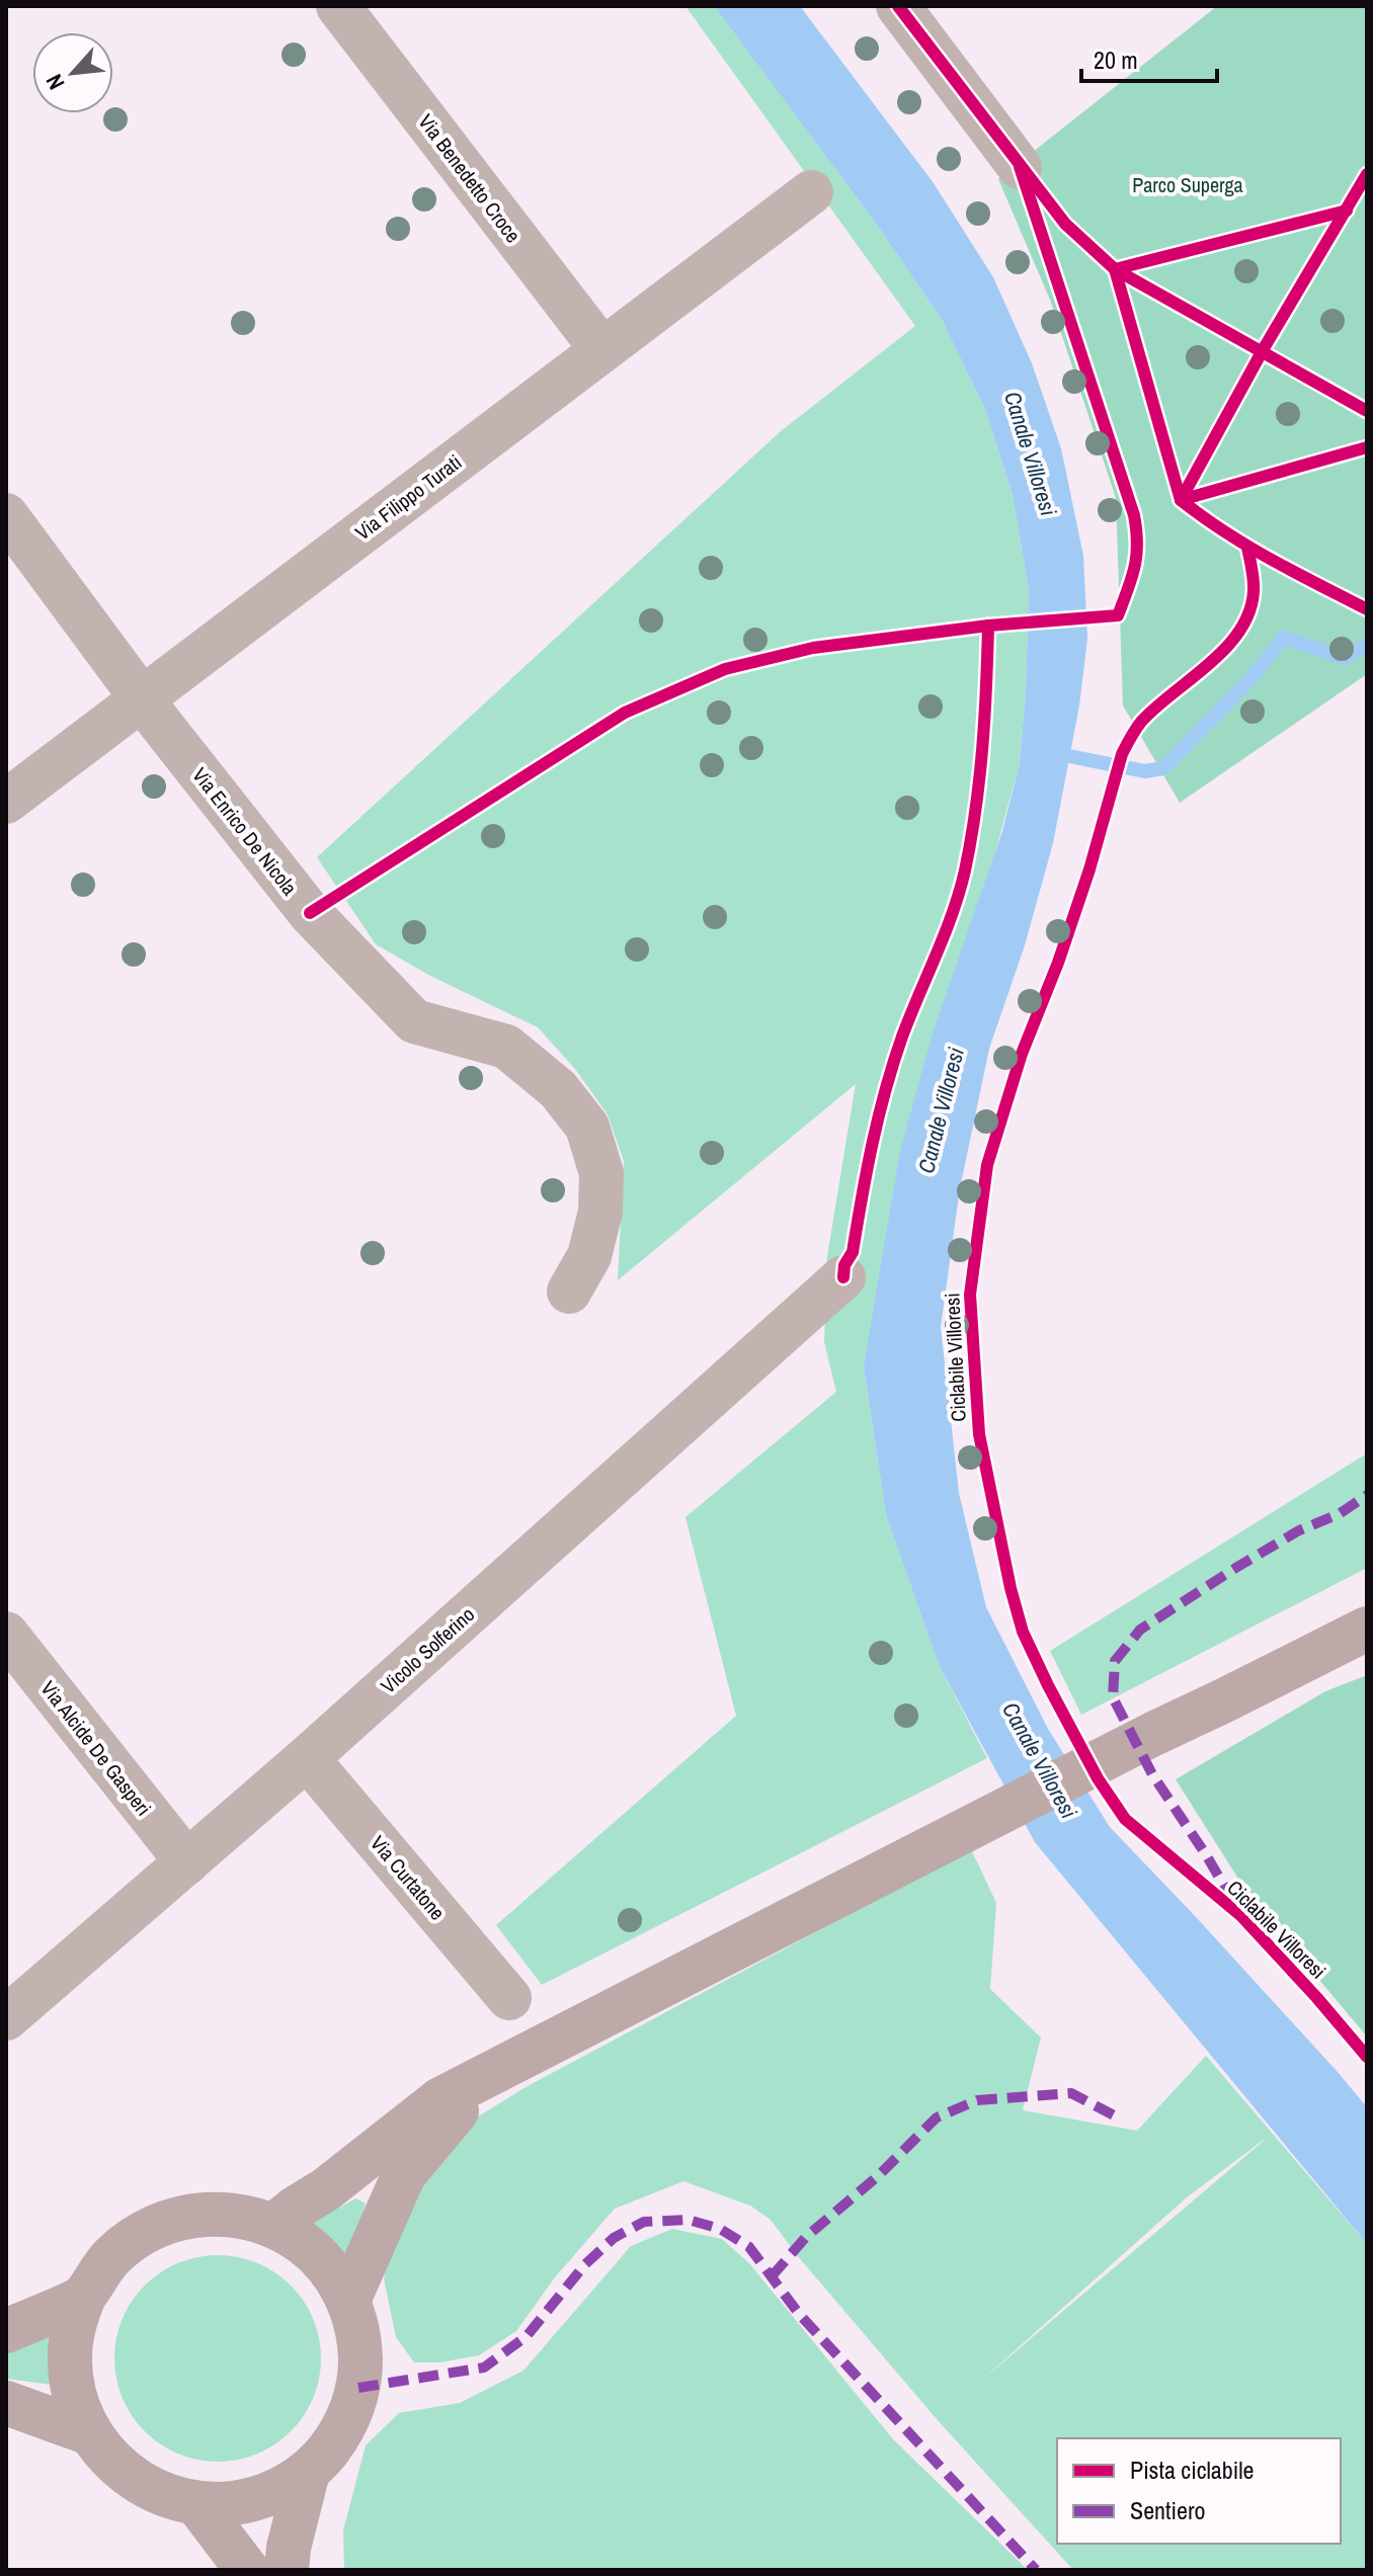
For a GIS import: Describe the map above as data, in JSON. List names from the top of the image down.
{
  "streets": {
    "street": [
      "Via Benedetto Croce",
      "Via Filippo Turati",
      "Via Enrico De Nicola",
      "Vicolo Solferino",
      "Via Alcide De Gasperi",
      "Via Curtatone"
    ],
    "cycle path": ["Ciclabile Villoresi"]
  },
  "crossings": [
    ["Via Benedetto Croce", "Via Filippo Turati"],
    ["Via Filippo Turati", "Via Enrico De Nicola"],
    ["Vicolo Solferino", "Via Alcide De Gasperi"],
    ["Vicolo Solferino", "Via Curtatone"]
  ],
  "water": ["Canale Villoresi"],
  "parks": ["Parco Superga"],
  "legend": ["Pista ciclabile", "Sentiero"],
  "scale_bar": "20 m",
  "north": "bottom left"
}
